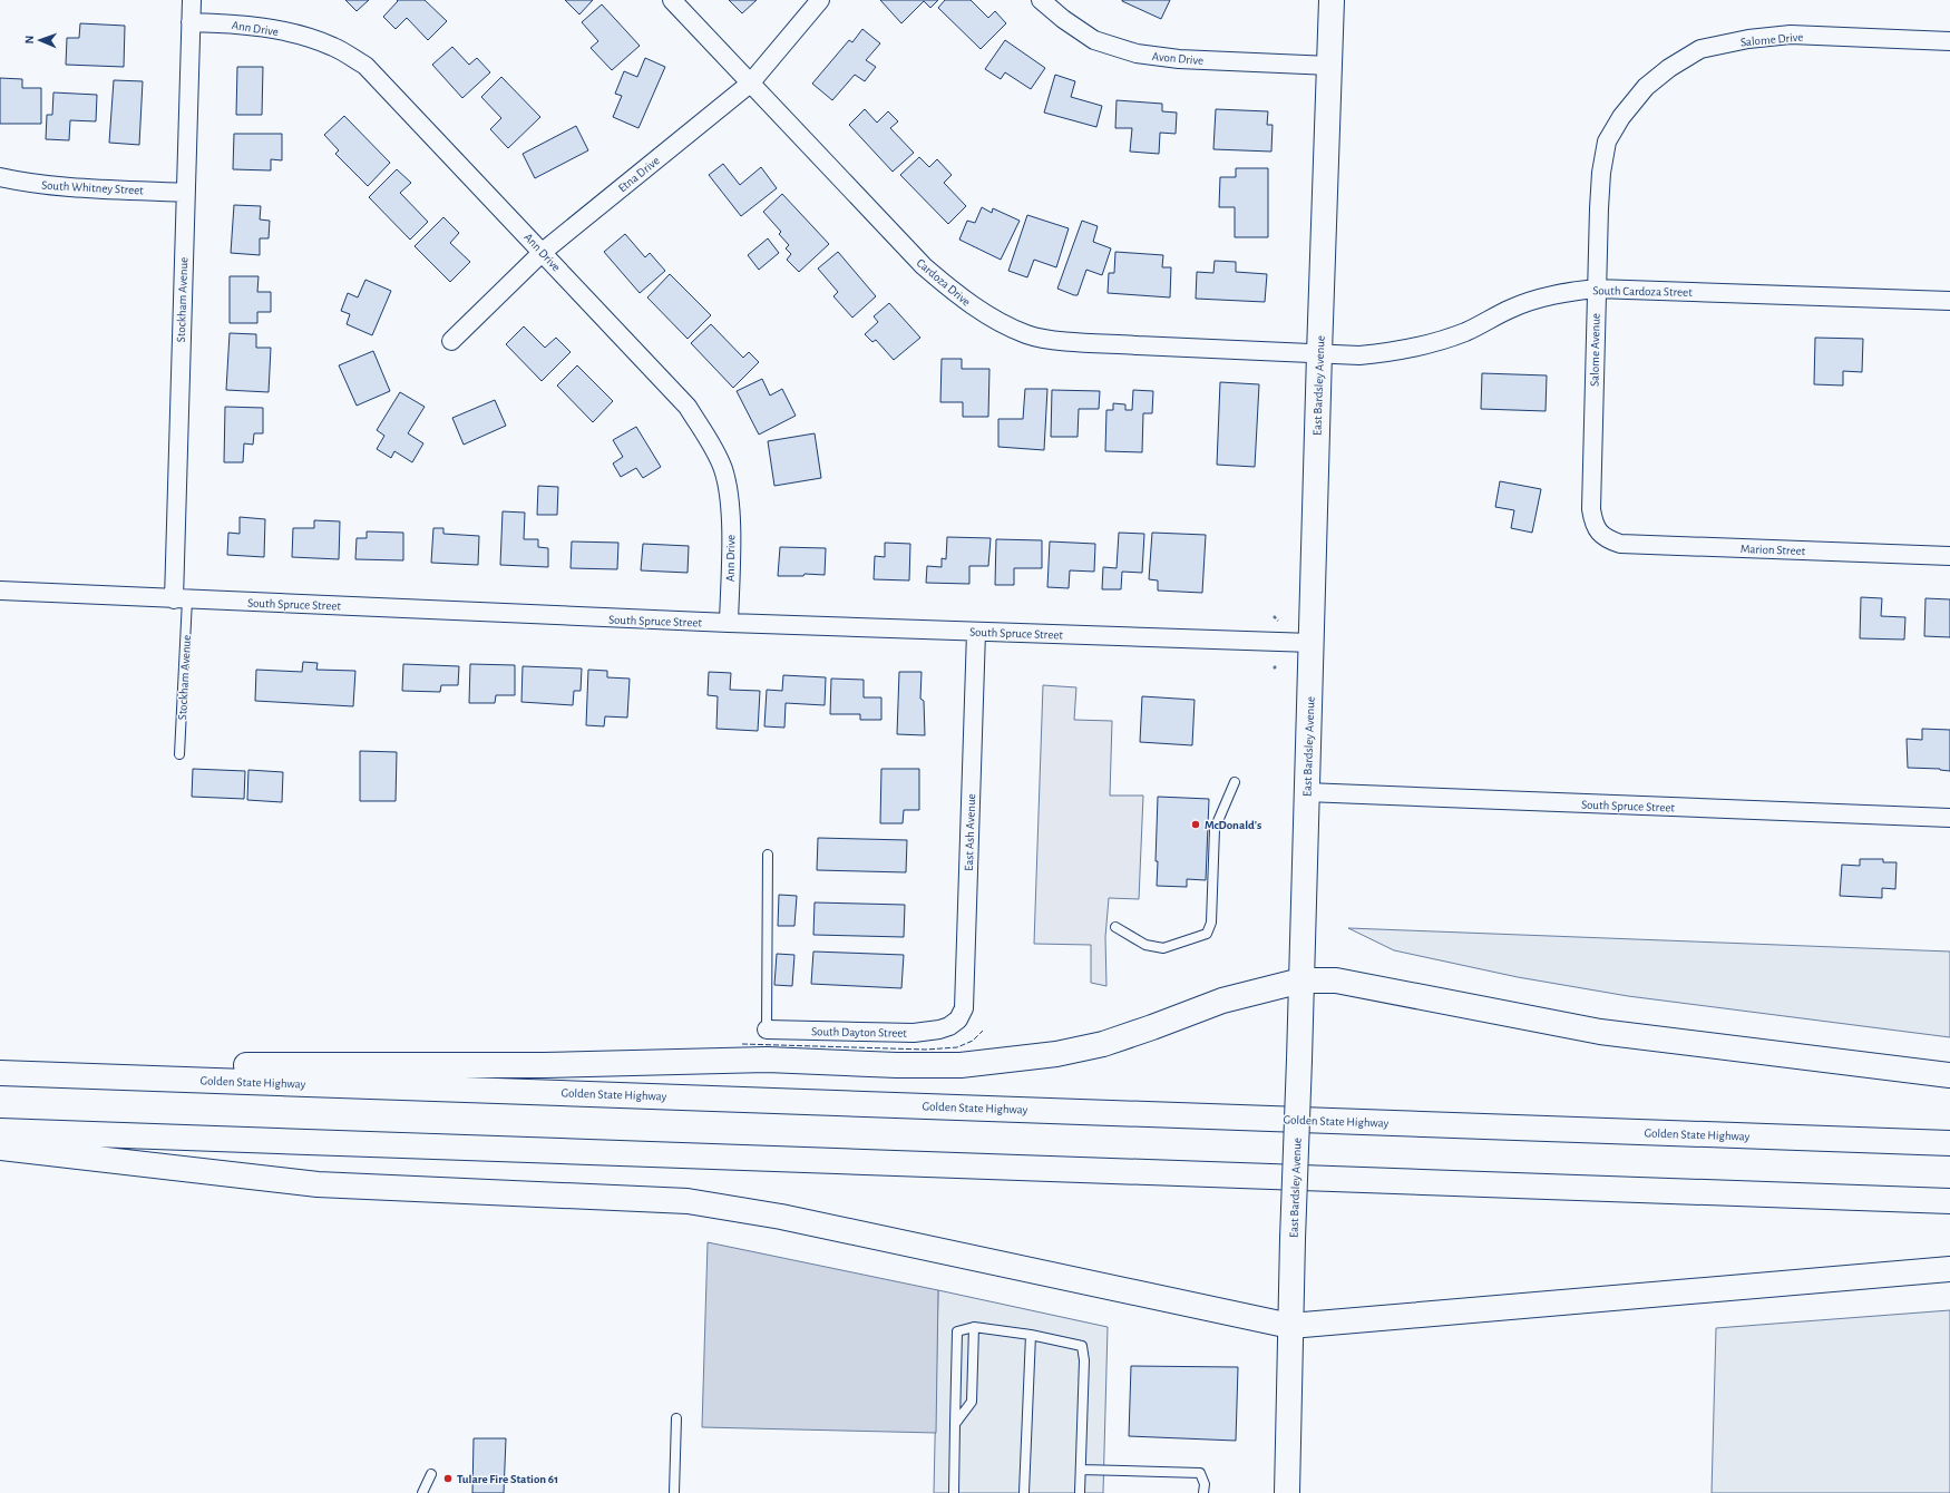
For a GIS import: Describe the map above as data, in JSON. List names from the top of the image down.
{
  "streets": {
    "main road": ["East Bardsley Avenue", "Golden State Highway"],
    "street": [
      "Ann Drive",
      "Salome Drive",
      "Avon Drive",
      "Etna Drive",
      "South Whitney Street",
      "Cardoza Drive",
      "South Cardoza Street",
      "Stockham Avenue",
      "Salome Avenue",
      "Marion Street",
      "South Spruce Street",
      "East Ash Avenue",
      "South Dayton Street"
    ]
  },
  "crossings": [
    ["Ann Drive", "Etna Drive"],
    ["Ann Drive", "Stockham Avenue"],
    ["Ann Drive", "South Spruce Street"],
    ["Salome Drive", "Salome Avenue"],
    ["Avon Drive", "East Bardsley Avenue"],
    ["Etna Drive", "Cardoza Drive"],
    ["South Whitney Street", "Stockham Avenue"],
    ["Cardoza Drive", "South Cardoza Street"],
    ["Cardoza Drive", "East Bardsley Avenue"],
    ["South Cardoza Street", "Salome Avenue"],
    ["South Cardoza Street", "East Bardsley Avenue"],
    ["Stockham Avenue", "South Spruce Street"],
    ["Salome Avenue", "Marion Street"],
    ["East Bardsley Avenue", "South Spruce Street"],
    ["South Spruce Street", "East Ash Avenue"],
    ["East Ash Avenue", "South Dayton Street"]
  ],
  "places": ["McDonald's", "Tulare Fire Station 61"],
  "north": "left"
}
